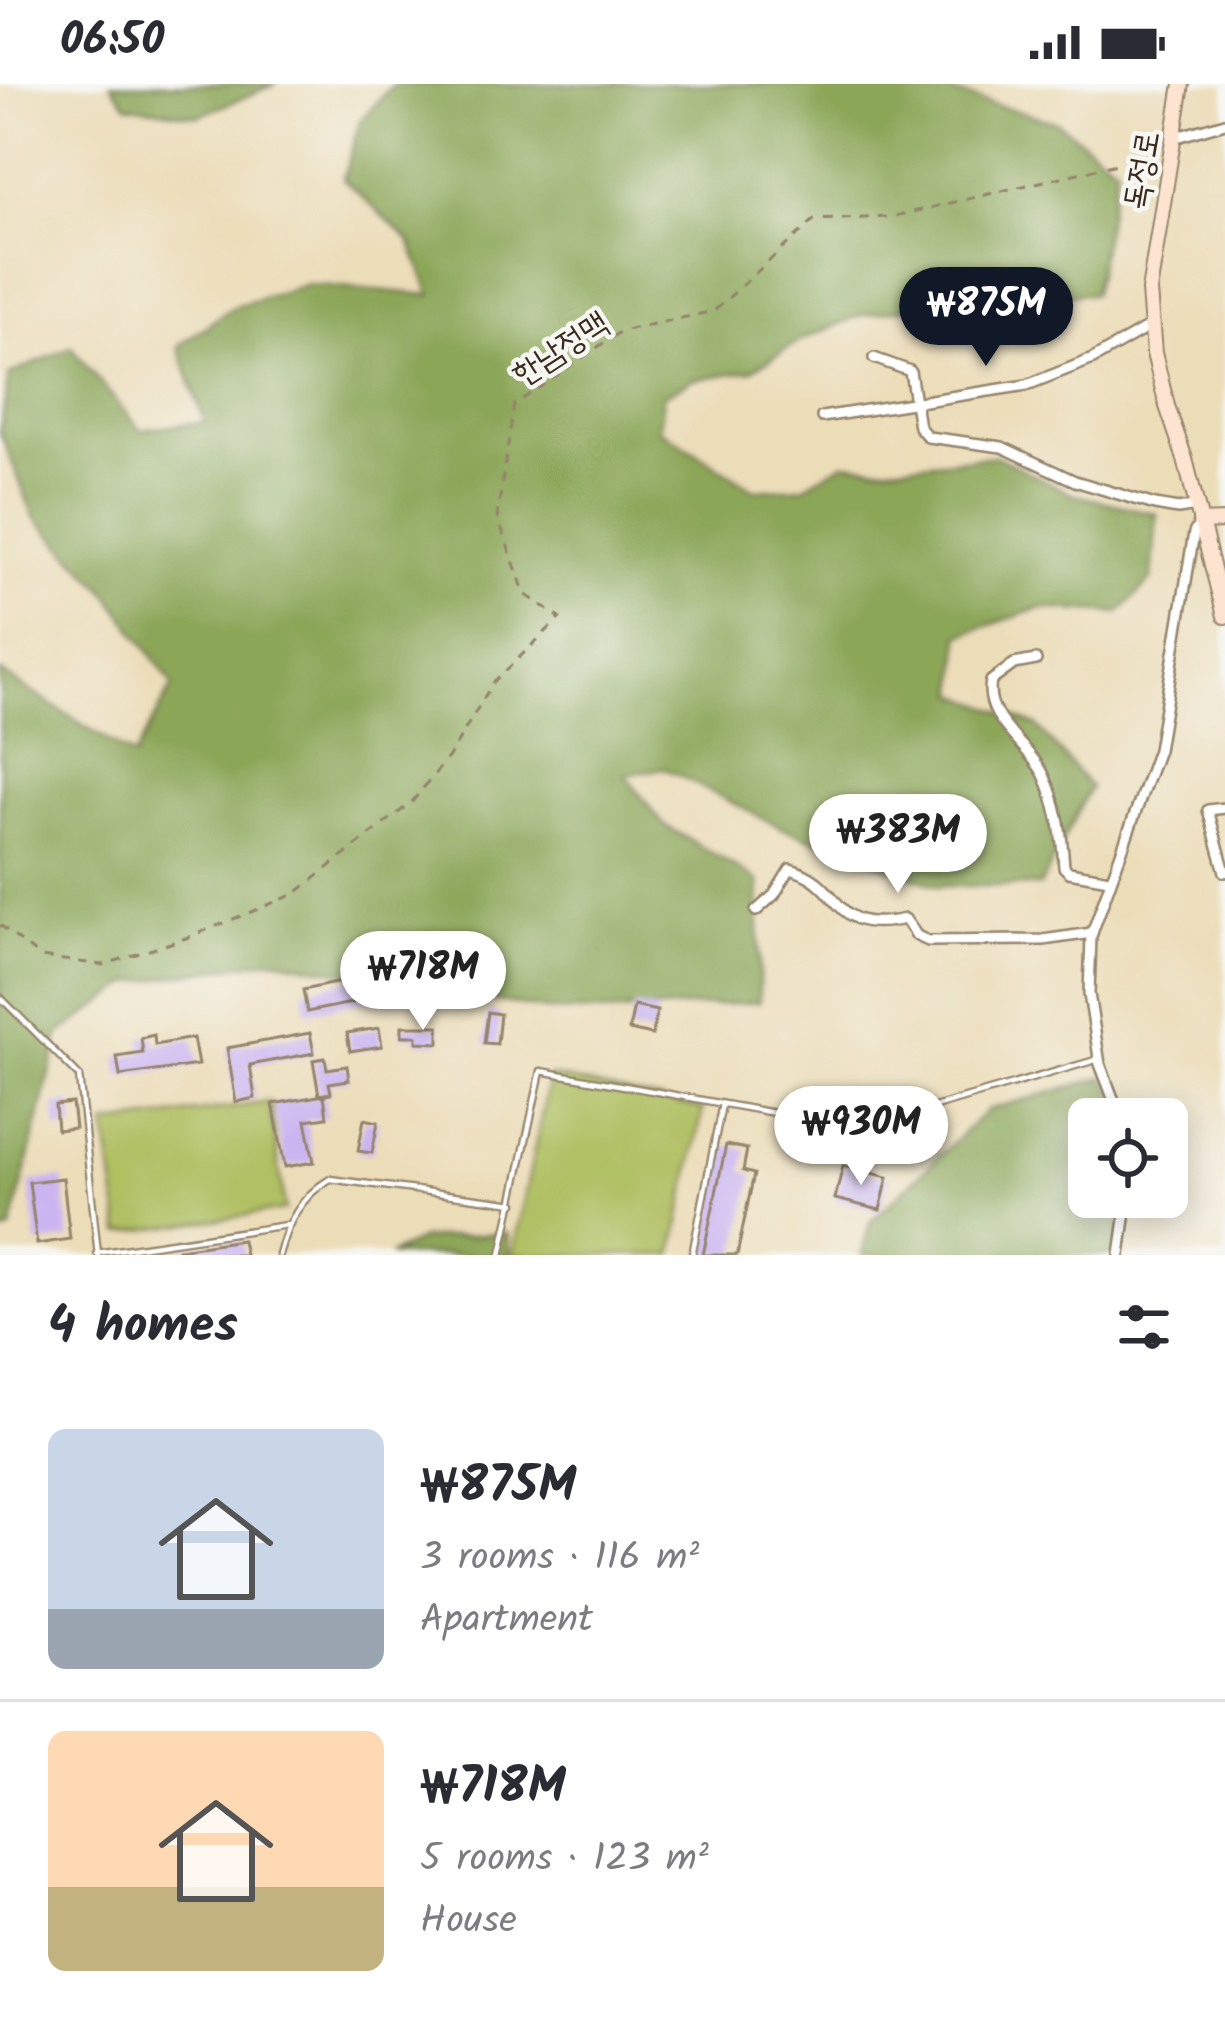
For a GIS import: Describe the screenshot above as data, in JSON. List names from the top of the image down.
{
  "streets": {
    "street": ["독정로"],
    "path": ["한남정맥"]
  },
  "crossings": [
    ["독정로", "한남정맥"]
  ],
  "page": {
    "status": "06:50",
    "price": [
      "₩875M",
      "₩383M",
      "₩718M",
      "₩930M"
    ],
    "heading": "4 homes",
    "list": [
      {
        "name": "₩875M",
        "note": "3 rooms · 116 m² · Apartment"
      },
      {
        "name": "₩718M",
        "note": "5 rooms · 123 m² · House"
      }
    ]
  }
}
